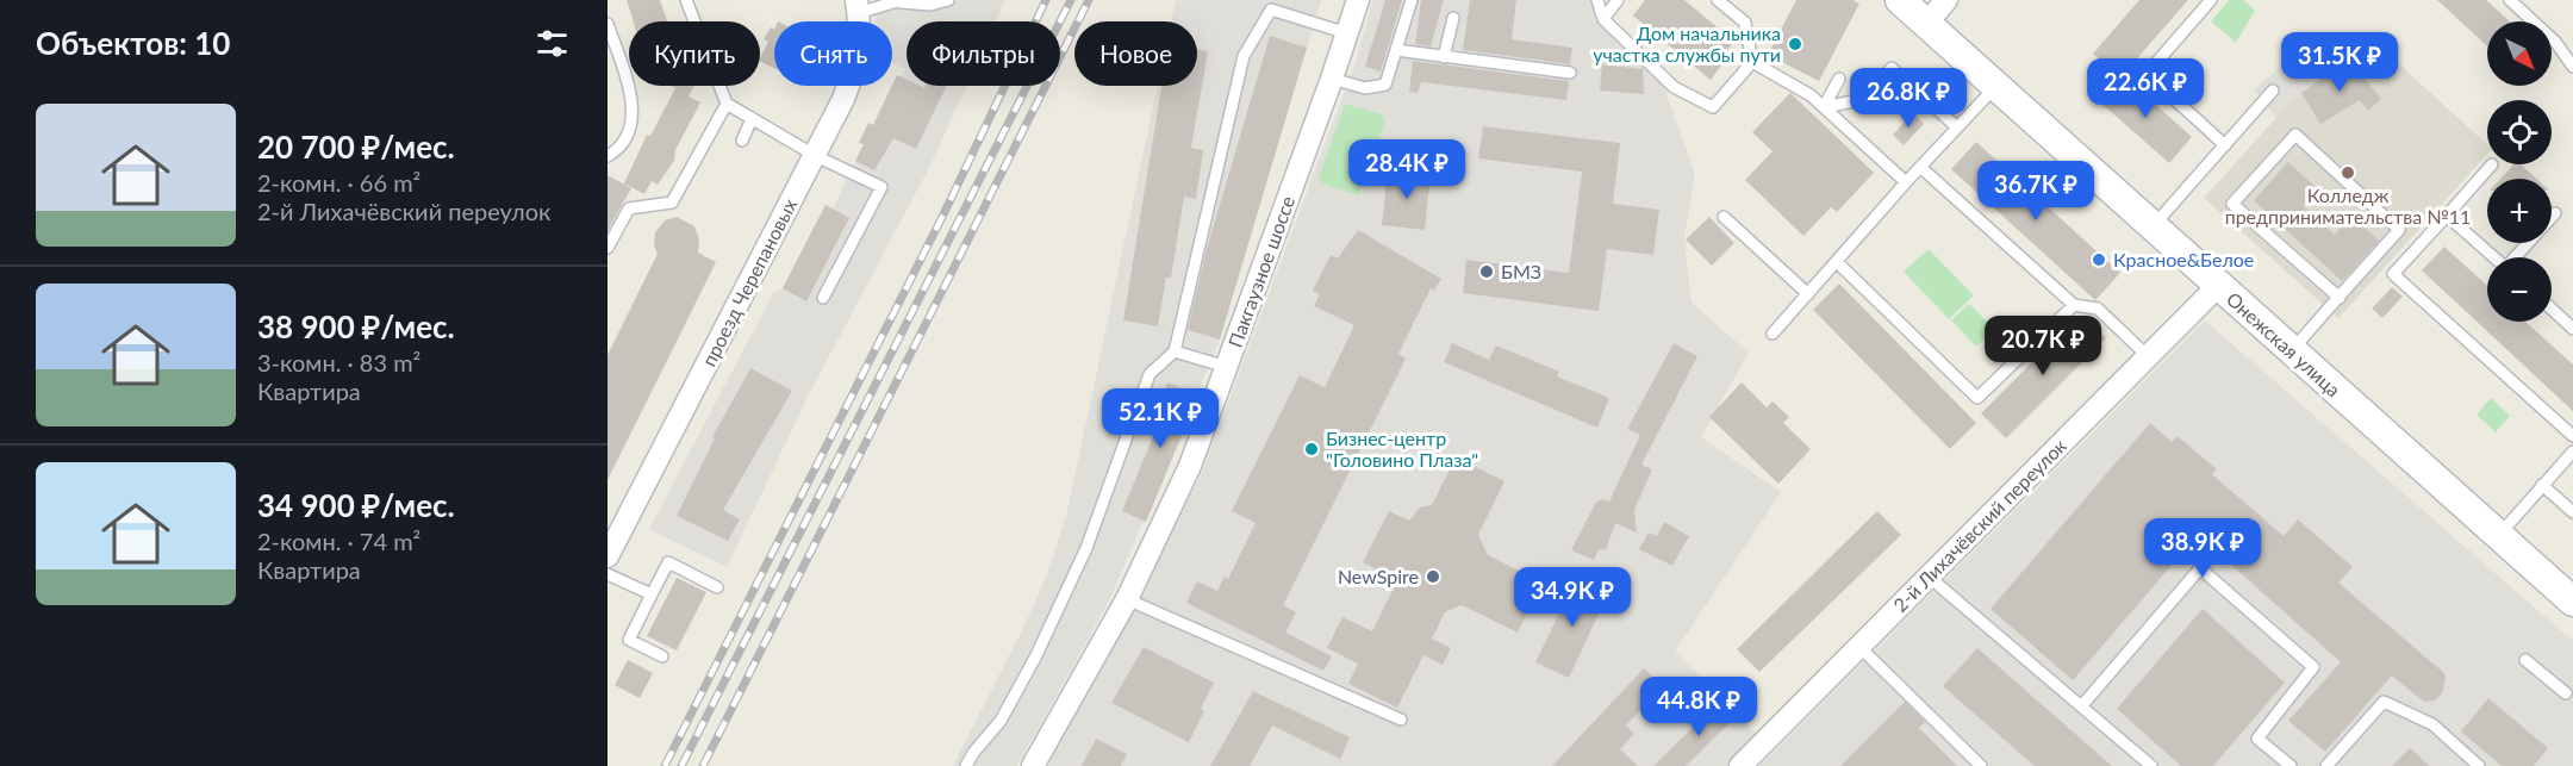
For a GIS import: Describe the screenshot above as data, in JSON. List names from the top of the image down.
{
  "streets": {
    "main road": ["Онежская улица"],
    "street": ["Пакгаузное шоссе", "проезд Черепановых", "2-й Лихачёвский переулок"]
  },
  "crossings": [
    ["Онежская улица", "2-й Лихачёвский переулок"]
  ],
  "places": [
    "Дом начальника участка службы пути",
    "Колледж предпринимательства №11",
    "Красное&Белое",
    "БМЗ",
    "Бизнес-центр \"Головино Плаза\"",
    "NewSpire"
  ],
  "north": "bottom right",
  "page": {
    "heading": "Объектов: 10",
    "map_buttons": ["+", "−"],
    "chip": [
      "Купить",
      "Снять",
      "Фильтры",
      "Новое"
    ],
    "price": [
      "31.5K ₽",
      "22.6K ₽",
      "26.8K ₽",
      "28.4K ₽",
      "36.7K ₽",
      "20.7K ₽",
      "52.1K ₽",
      "38.9K ₽",
      "34.9K ₽",
      "44.8K ₽"
    ],
    "list": [
      {
        "name": "20 700 ₽/мес.",
        "note": "2-комн. · 66 m² · 2-й Лихачёвский переулок"
      },
      {
        "name": "38 900 ₽/мес.",
        "note": "3-комн. · 83 m² · Квартира"
      },
      {
        "name": "34 900 ₽/мес.",
        "note": "2-комн. · 74 m² · Квартира"
      }
    ]
  }
}
